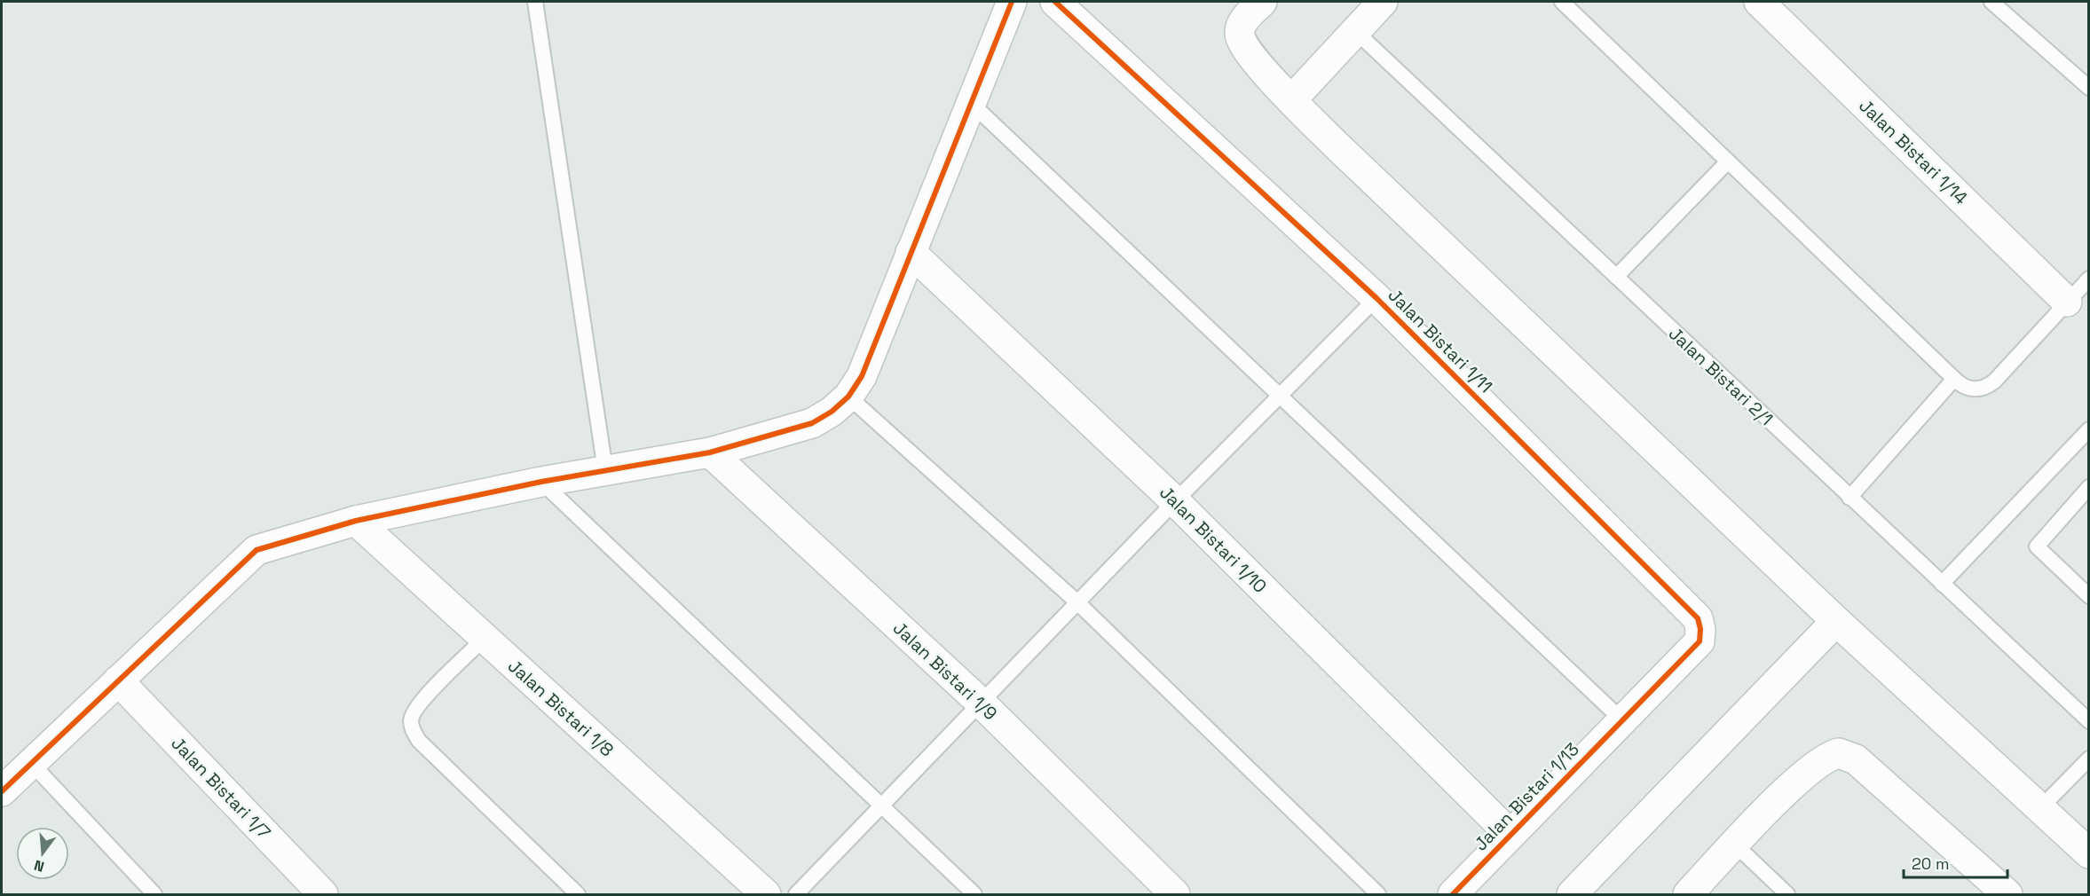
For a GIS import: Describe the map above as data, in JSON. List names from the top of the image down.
{
  "streets": {
    "street": [
      "Jalan Bistari 1/14",
      "Jalan Bistari 1/11",
      "Jalan Bistari 1/10",
      "Jalan Bistari 1/9",
      "Jalan Bistari 1/8",
      "Jalan Bistari 1/7",
      "Jalan Bistari 1/13"
    ],
    "lane": ["Jalan Bistari 2/1"]
  },
  "crossings": [
    ["Jalan Bistari 1/11", "Jalan Bistari 1/13"],
    ["Jalan Bistari 1/10", "Jalan Bistari 1/13"]
  ],
  "scale_bar": "20 m",
  "north": "bottom"
}
